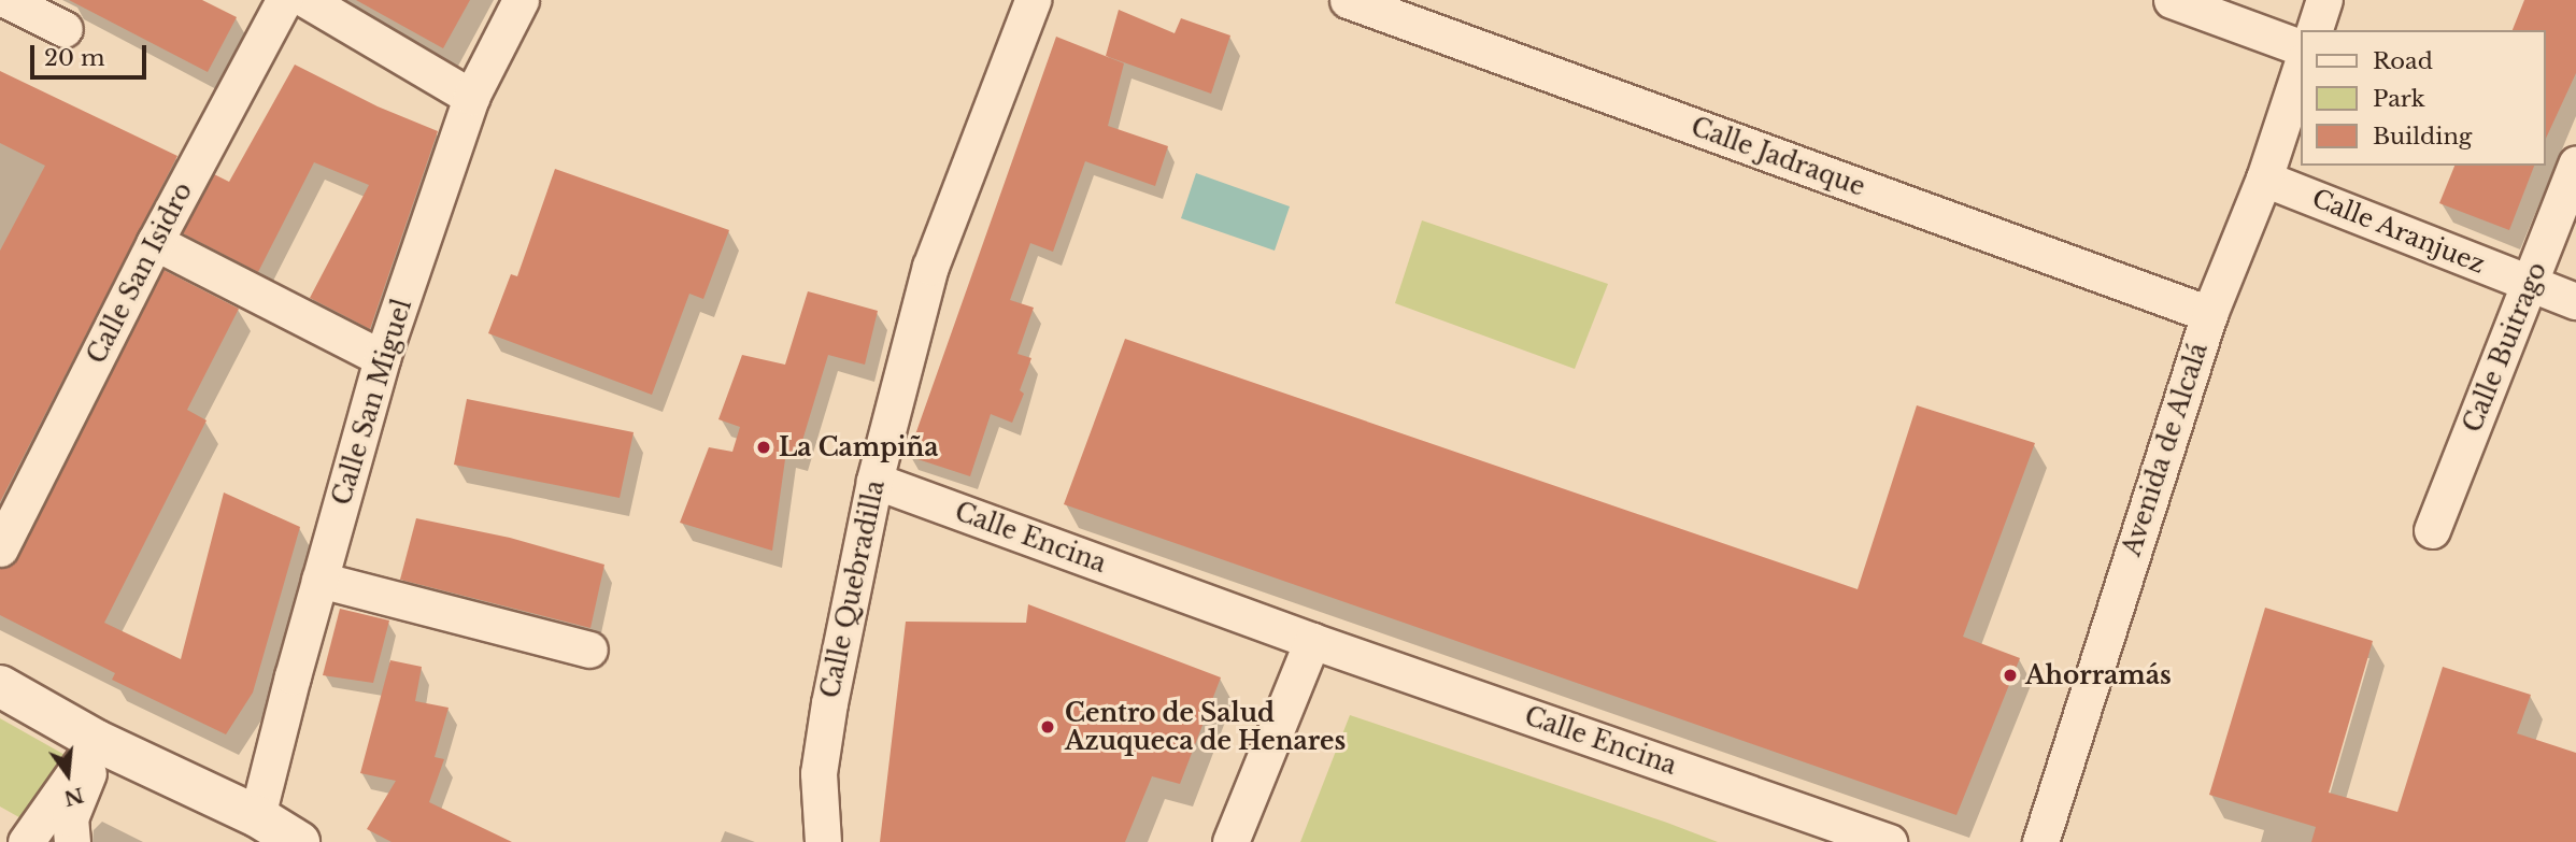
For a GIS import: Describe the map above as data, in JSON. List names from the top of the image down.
{
  "streets": {
    "street": [
      "Calle Jadraque",
      "Calle Aranjuez",
      "Calle San Isidro",
      "Calle Buitrago",
      "Calle San Miguel",
      "Avenida de Alcalá",
      "Calle Encina",
      "Calle Quebradilla"
    ]
  },
  "crossings": [
    ["Calle Jadraque", "Avenida de Alcalá"],
    ["Calle Aranjuez", "Calle Buitrago"],
    ["Calle Aranjuez", "Avenida de Alcalá"],
    ["Calle Encina", "Calle Quebradilla"]
  ],
  "places": ["La Campiña", "Ahorramás", "Centro de Salud Azuqueca de Henares"],
  "legend": ["Road", "Park", "Building"],
  "scale_bar": "20 m",
  "north": "bottom"
}
